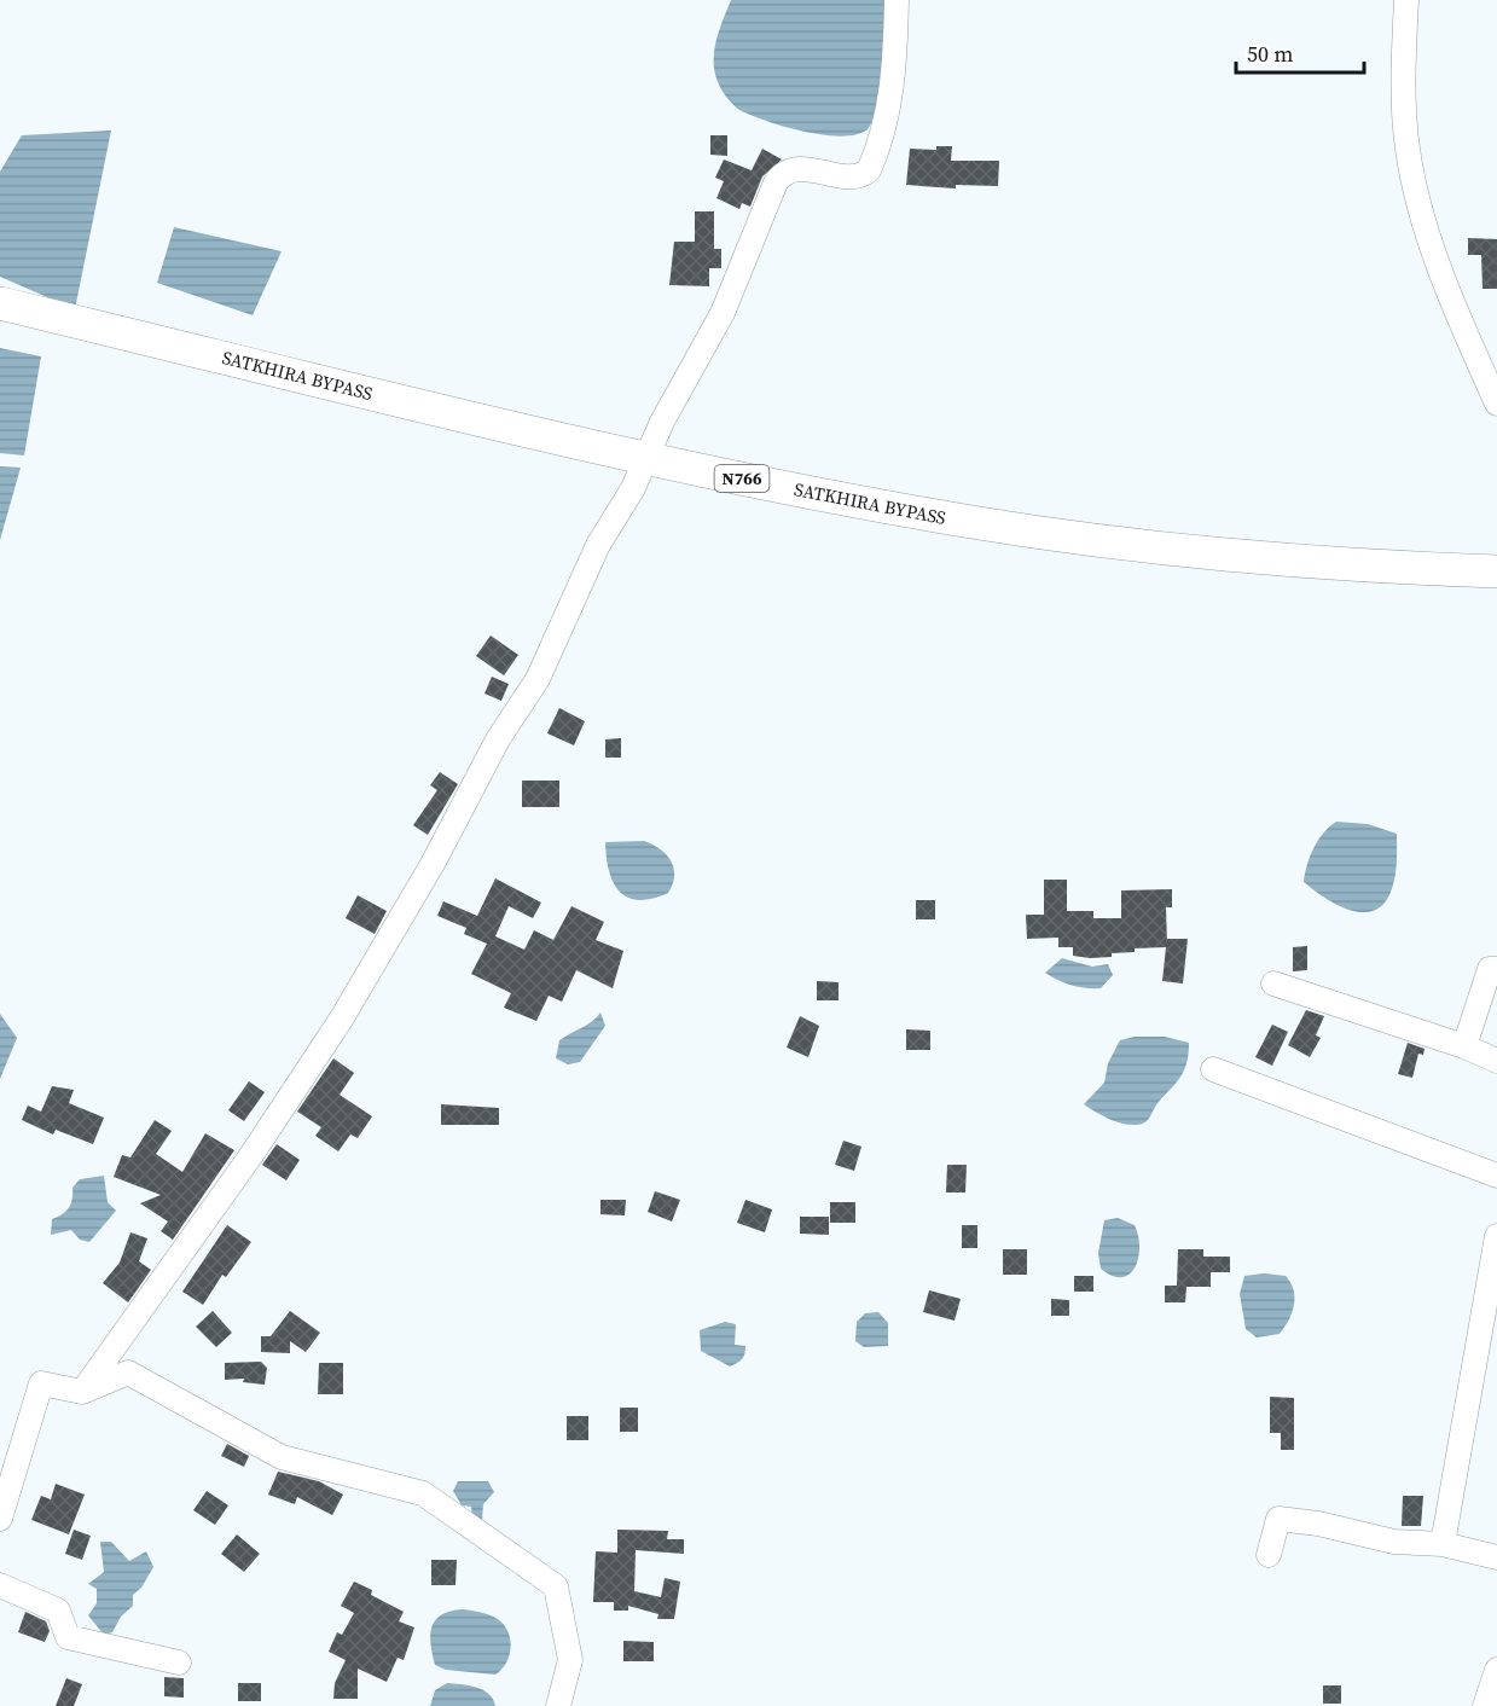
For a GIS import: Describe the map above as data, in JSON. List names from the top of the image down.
{
  "streets": {
    "highway": ["SATKHIRA BYPASS", "N766"]
  },
  "scale_bar": "50 m"
}
